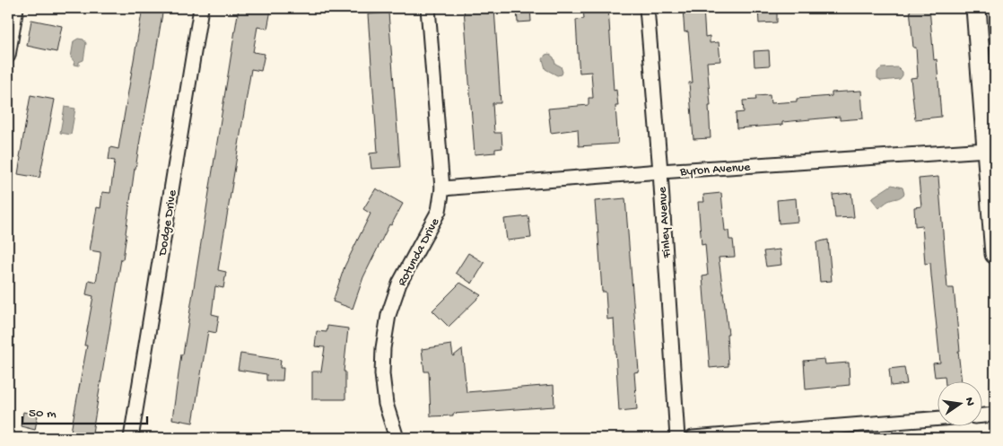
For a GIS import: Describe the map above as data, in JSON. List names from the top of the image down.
{
  "streets": {
    "street": [
      "Byron Avenue",
      "Dodge Drive",
      "Finley Avenue",
      "Rotunda Drive"
    ]
  },
  "crossings": [
    ["Byron Avenue", "Finley Avenue"],
    ["Byron Avenue", "Rotunda Drive"]
  ],
  "scale_bar": "50 m",
  "north": "right"
}
